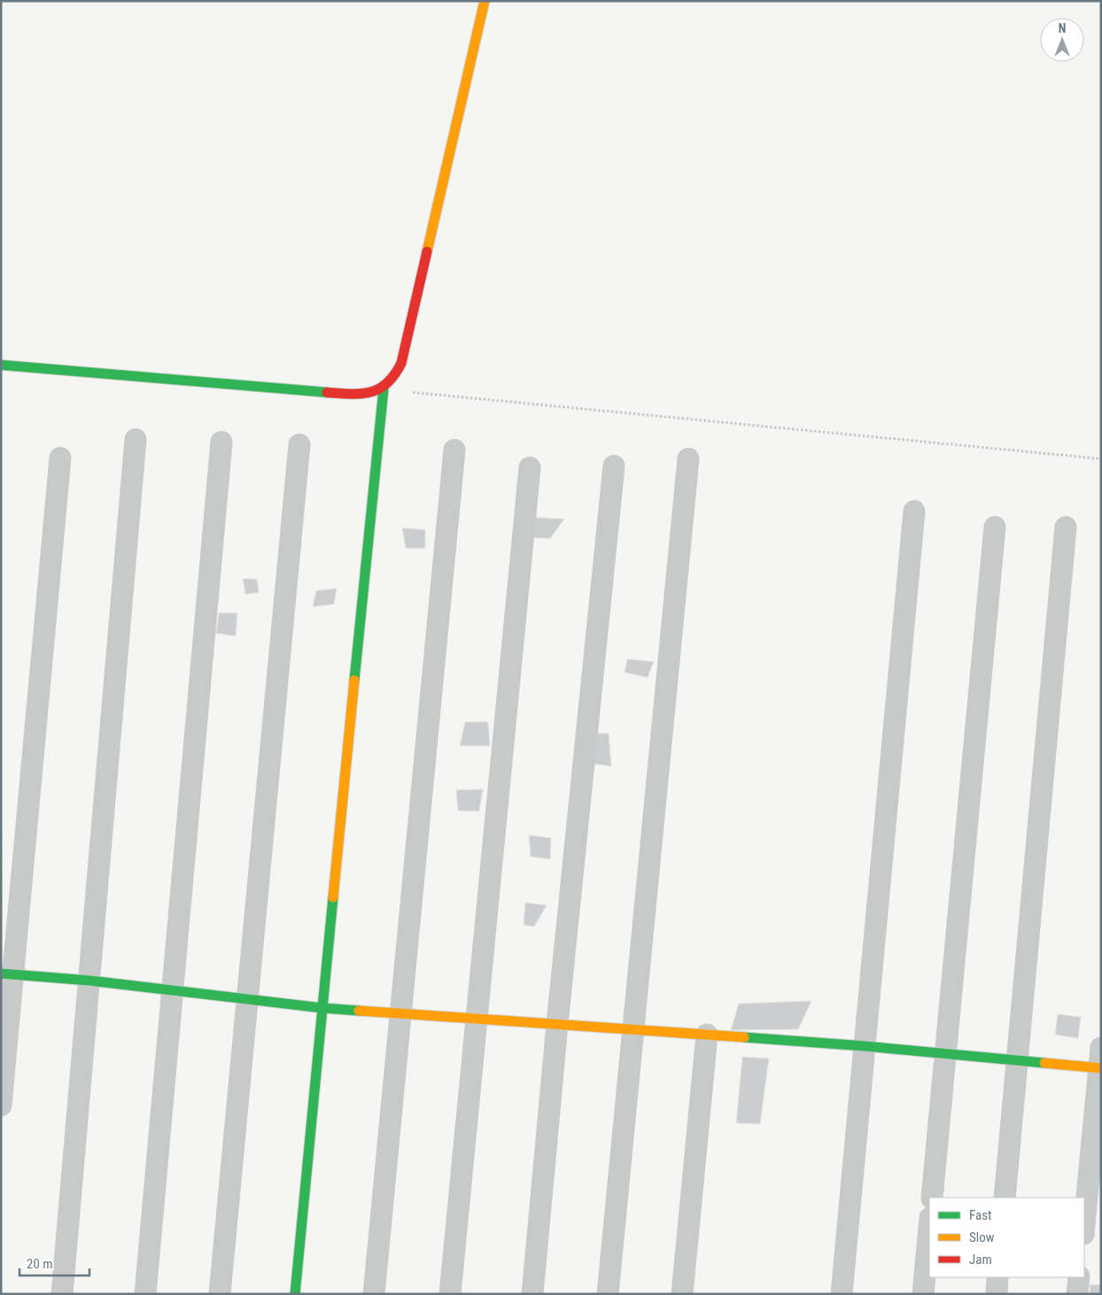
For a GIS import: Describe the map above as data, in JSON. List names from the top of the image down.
{
  "legend": ["Fast", "Slow", "Jam"],
  "scale_bar": "20 m",
  "north": "top"
}
